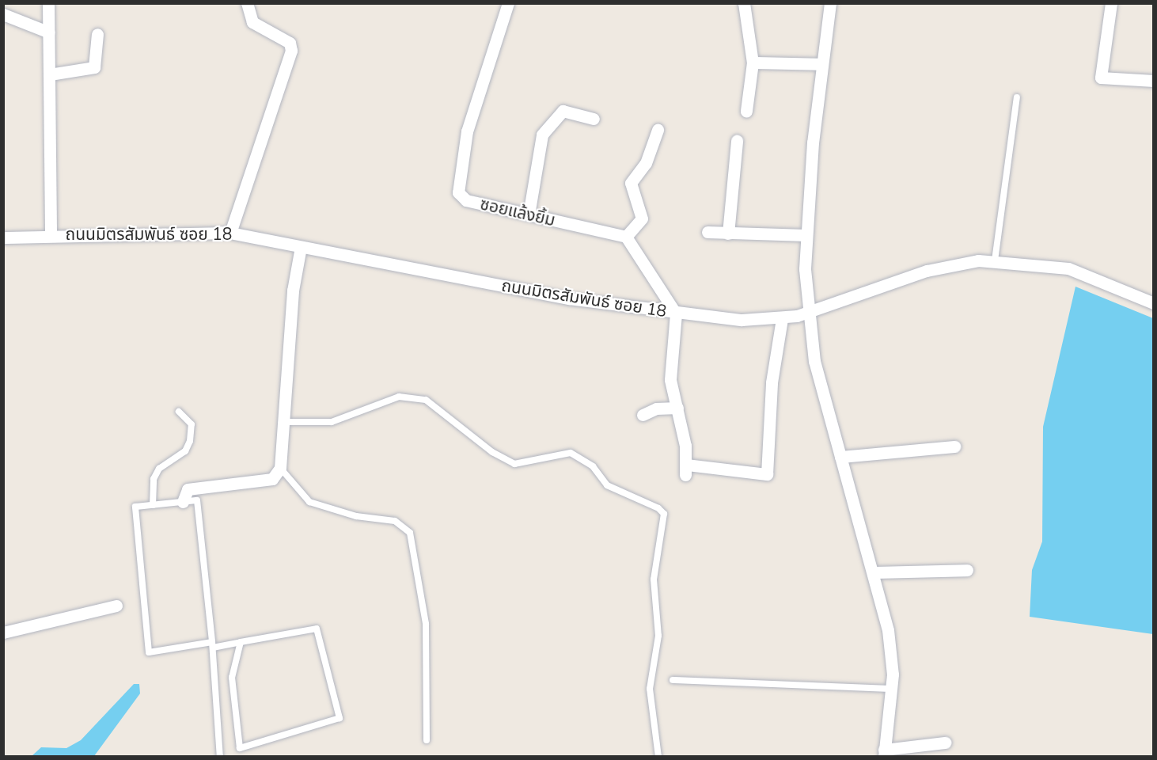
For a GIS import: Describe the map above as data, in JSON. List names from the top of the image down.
{
  "streets": {
    "street": ["ซอยแล้งยิ้ม", "ถนนมิตรสัมพันธ์ ซอย 18"]
  }
}
